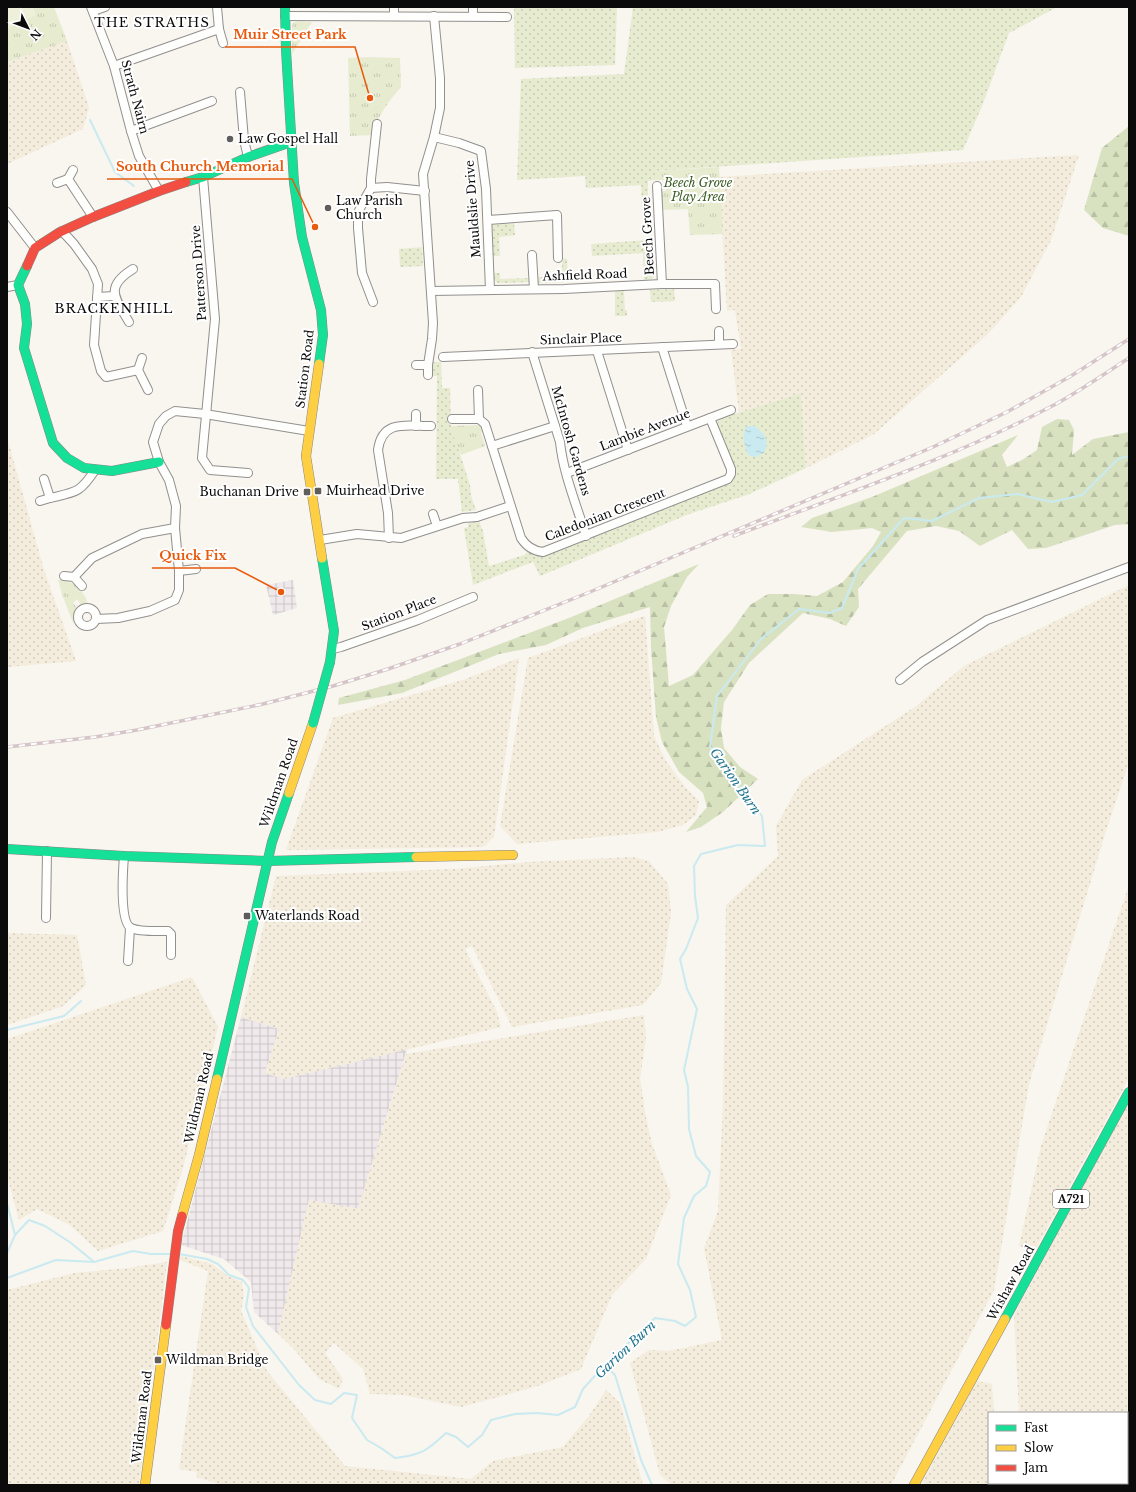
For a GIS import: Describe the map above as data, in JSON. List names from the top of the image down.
{
  "streets": {
    "main road": [
      "Station Road",
      "Wildman Road",
      "A721",
      "Wishaw Road"
    ],
    "street": [
      "Strath Nairn",
      "Mauldslie Drive",
      "Beech Grove",
      "Patterson Drive",
      "Ashfield Road",
      "Sinclair Place",
      "Lambie Avenue",
      "McIntosh Gardens",
      "Caledonian Crescent",
      "Station Place"
    ]
  },
  "crossings": [
    ["Mauldslie Drive", "Ashfield Road"],
    ["Beech Grove", "Ashfield Road"],
    ["Sinclair Place", "McIntosh Gardens"],
    ["Station Road", "Station Place"],
    ["Station Road", "Wildman Road"],
    ["Lambie Avenue", "McIntosh Gardens"],
    ["Lambie Avenue", "Caledonian Crescent"],
    ["McIntosh Gardens", "Caledonian Crescent"]
  ],
  "districts": ["THE STRATHS", "BRACKENHILL"],
  "water": ["Garion Burn"],
  "parks": ["Beech Grove Play Area"],
  "places": {
    "other": [
      "Muir Street Park",
      "Law Gospel Hall",
      "Law Parish Church",
      "South Church Memorial",
      "Quick Fix"
    ],
    "transit": [
      "Muirhead Drive",
      "Buchanan Drive",
      "Waterlands Road",
      "Wildman Bridge"
    ]
  },
  "legend": ["Fast", "Slow", "Jam"],
  "north": "bottom right"
}
